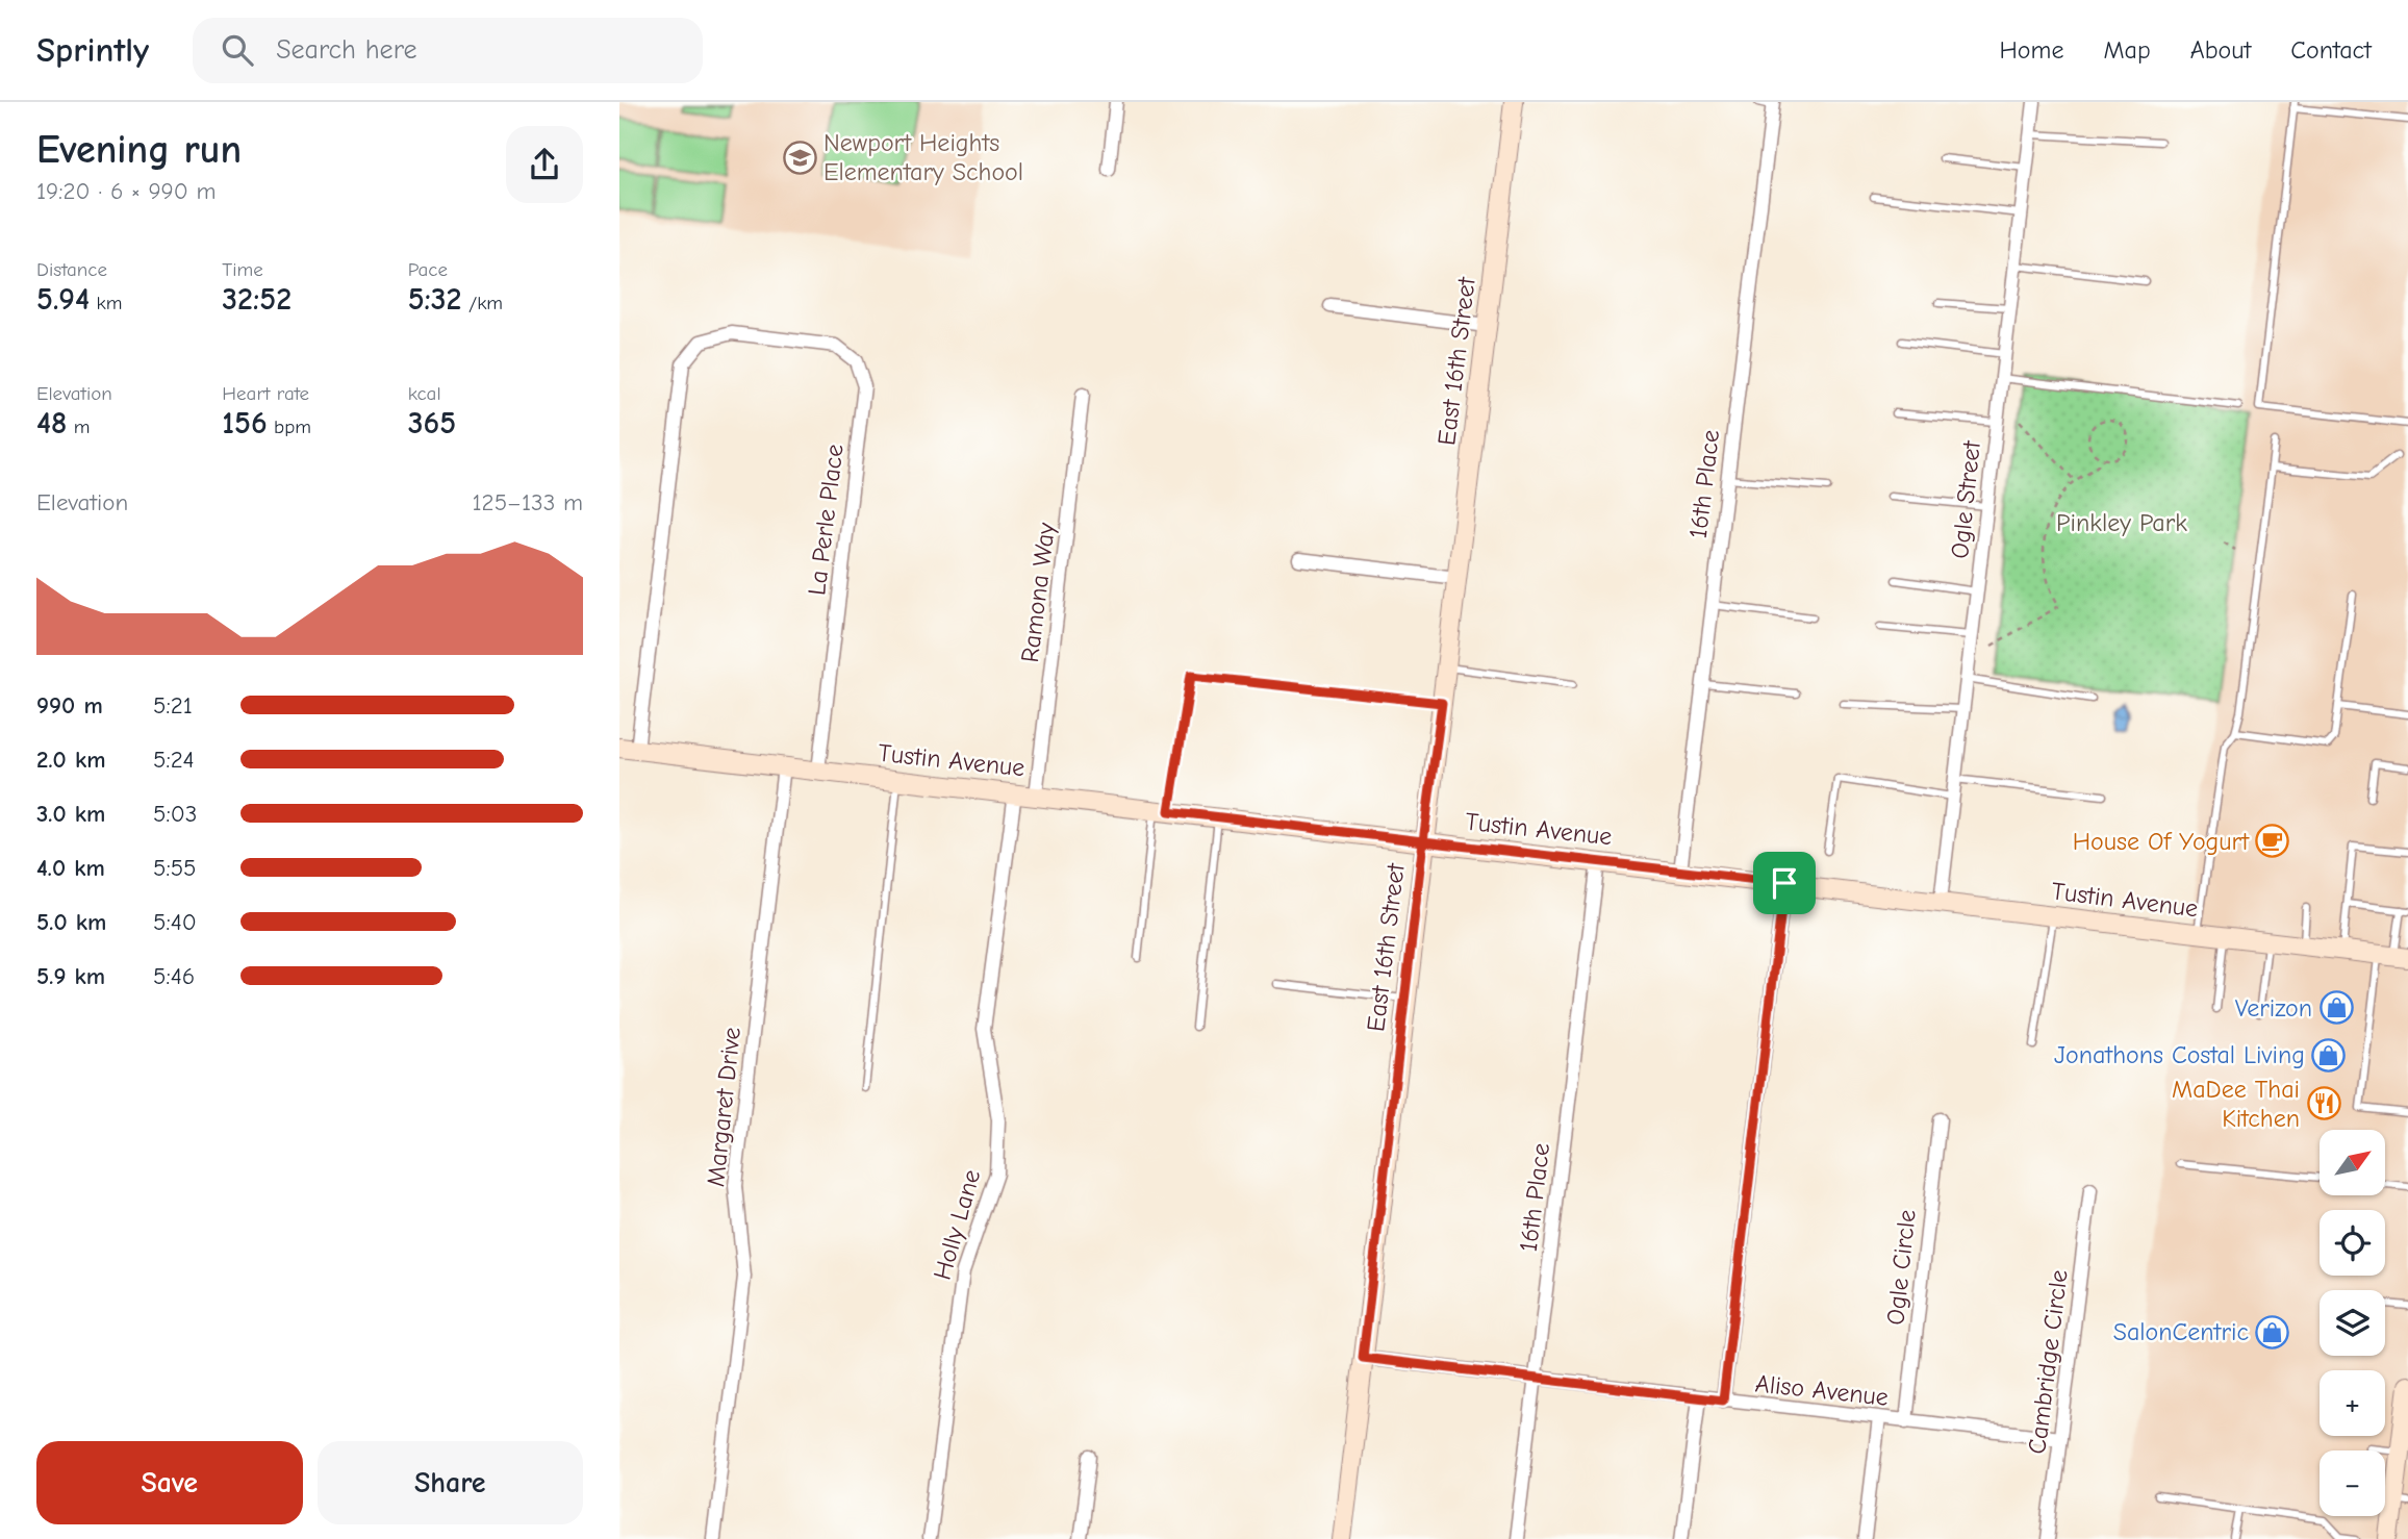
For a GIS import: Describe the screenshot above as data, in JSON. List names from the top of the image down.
{
  "streets": {
    "street": [
      "East 16th Street",
      "16th Place",
      "Ogle Street",
      "La Perle Place",
      "Ramona Way",
      "Tustin Avenue",
      "Margaret Drive",
      "Holly Lane",
      "Ogle Circle",
      "Cambridge Circle",
      "Aliso Avenue"
    ]
  },
  "crossings": [
    ["East 16th Street", "Tustin Avenue"],
    ["East 16th Street", "Aliso Avenue"],
    ["16th Place", "Tustin Avenue"],
    ["16th Place", "Aliso Avenue"],
    ["Ogle Street", "Tustin Avenue"],
    ["La Perle Place", "Tustin Avenue"],
    ["Ramona Way", "Tustin Avenue"],
    ["Tustin Avenue", "Margaret Drive"],
    ["Tustin Avenue", "Holly Lane"],
    ["Ogle Circle", "Aliso Avenue"],
    ["Cambridge Circle", "Aliso Avenue"]
  ],
  "parks": ["Pinkley Park"],
  "places": {
    "school or university": ["Newport Heights Elementary School"],
    "cafe": ["House Of Yogurt"],
    "shop": ["Verizon", "Jonathons Costal Living", "SalonCentric"],
    "restaurant": ["MaDee Thai Kitchen"]
  },
  "north": "top right",
  "page": {
    "header": "Sprintly",
    "search": "Search here",
    "nav": [
      "Home",
      "Map",
      "About",
      "Contact"
    ],
    "heading": ["Evening run", "19:20 · 6 × 990 m"],
    "stats": [
      ["Distance", "5.94 km"],
      ["Time", "32:52"],
      ["Pace", "5:32 /km"],
      ["Elevation", "48 m"],
      ["Heart rate", "156 bpm"],
      ["kcal", "365"]
    ],
    "chart": ["Elevation", "125–133 m"],
    "list": [
      {
        "name": "990 m",
        "note": "5:21"
      },
      {
        "name": "2.0 km",
        "note": "5:24"
      },
      {
        "name": "3.0 km",
        "note": "5:03"
      },
      {
        "name": "4.0 km",
        "note": "5:55"
      },
      {
        "name": "5.0 km",
        "note": "5:40"
      },
      {
        "name": "5.9 km",
        "note": "5:46"
      }
    ],
    "map_buttons": ["+", "−"],
    "buttons": ["Save", "Share"]
  }
}
